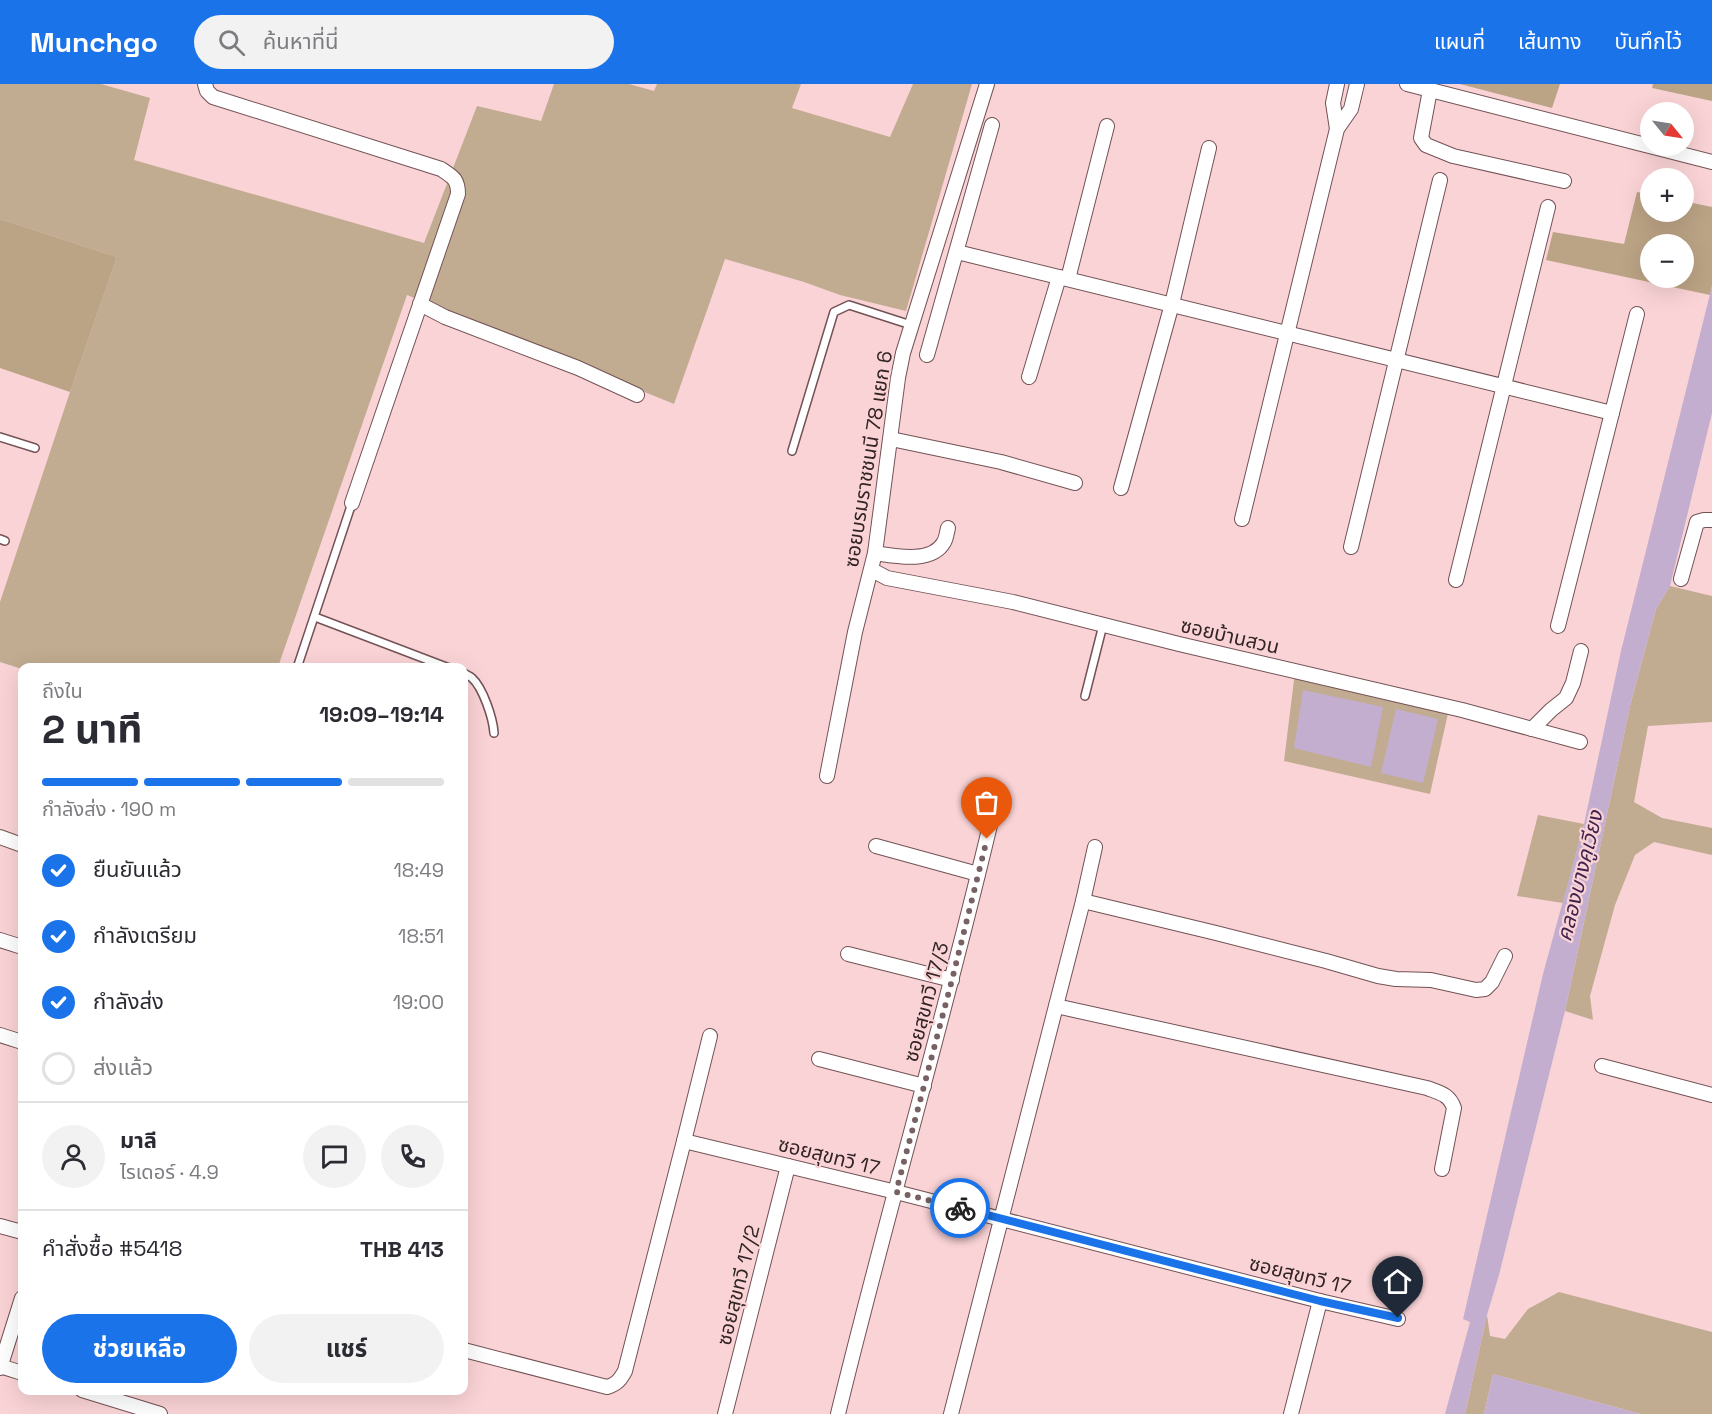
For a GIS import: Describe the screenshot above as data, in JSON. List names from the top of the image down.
{
  "streets": {
    "street": [
      "ซอยบรมราชชนนี 78 แยก 6",
      "ซอยบ้านสวน",
      "ซอยสุขทวี 17/3",
      "ซอยสุขทวี 17",
      "ซอยสุขทวี 17/2"
    ]
  },
  "crossings": [
    ["ซอยบรมราชชนนี 78 แยก 6", "ซอยบ้านสวน"],
    ["ซอยสุขทวี 17/3", "ซอยสุขทวี 17"],
    ["ซอยสุขทวี 17", "ซอยสุขทวี 17/2"]
  ],
  "water": ["คลองบางคูเวียง"],
  "north": "bottom right",
  "page": {
    "header": "Munchgo",
    "search": "ค้นหาที่นี่",
    "nav": ["แผนที่", "เส้นทาง", "บันทึกไว้"],
    "map_buttons": ["+", "−"],
    "heading": ["2 นาที", "ถึงใน", "19:09–19:14"],
    "panel": [
      "มาลี",
      "ไรเดอร์ · 4.9",
      "คำสั่งซื้อ #5418",
      "THB 413"
    ],
    "bar": "กำลังส่ง · 190 m",
    "list": [
      ["ยืนยันแล้ว", "18:49"],
      ["กำลังเตรียม", "18:51"],
      ["กำลังส่ง", "19:00"],
      "ส่งแล้ว"
    ],
    "buttons": ["ช่วยเหลือ", "แชร์"]
  }
}
